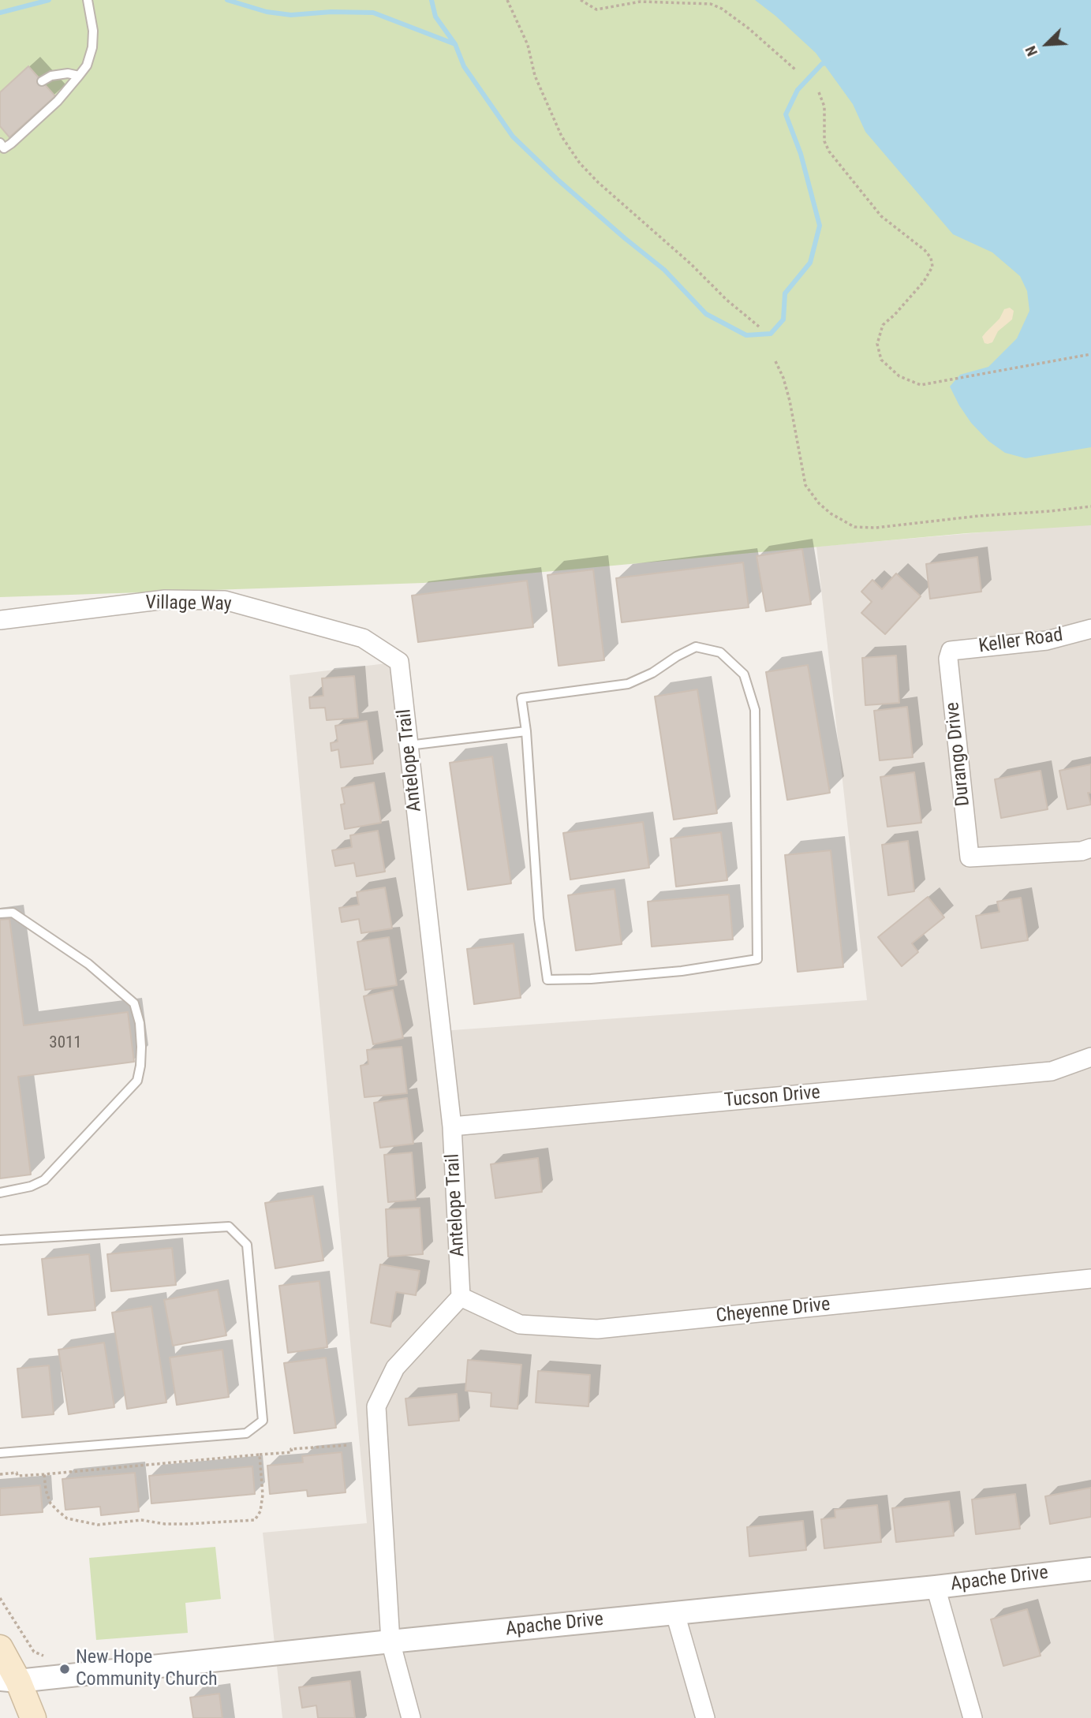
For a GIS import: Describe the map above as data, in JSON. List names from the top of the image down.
{
  "streets": {
    "street": [
      "Village Way",
      "Keller Road",
      "Durango Drive",
      "Antelope Trail",
      "Tucson Drive",
      "Cheyenne Drive",
      "Apache Drive"
    ]
  },
  "crossings": [
    ["Village Way", "Antelope Trail"],
    ["Keller Road", "Durango Drive"],
    ["Antelope Trail", "Tucson Drive"],
    ["Antelope Trail", "Cheyenne Drive"]
  ],
  "places": ["New Hope Community Church"],
  "house_numbers": ["3011"],
  "north": "bottom left"
}
